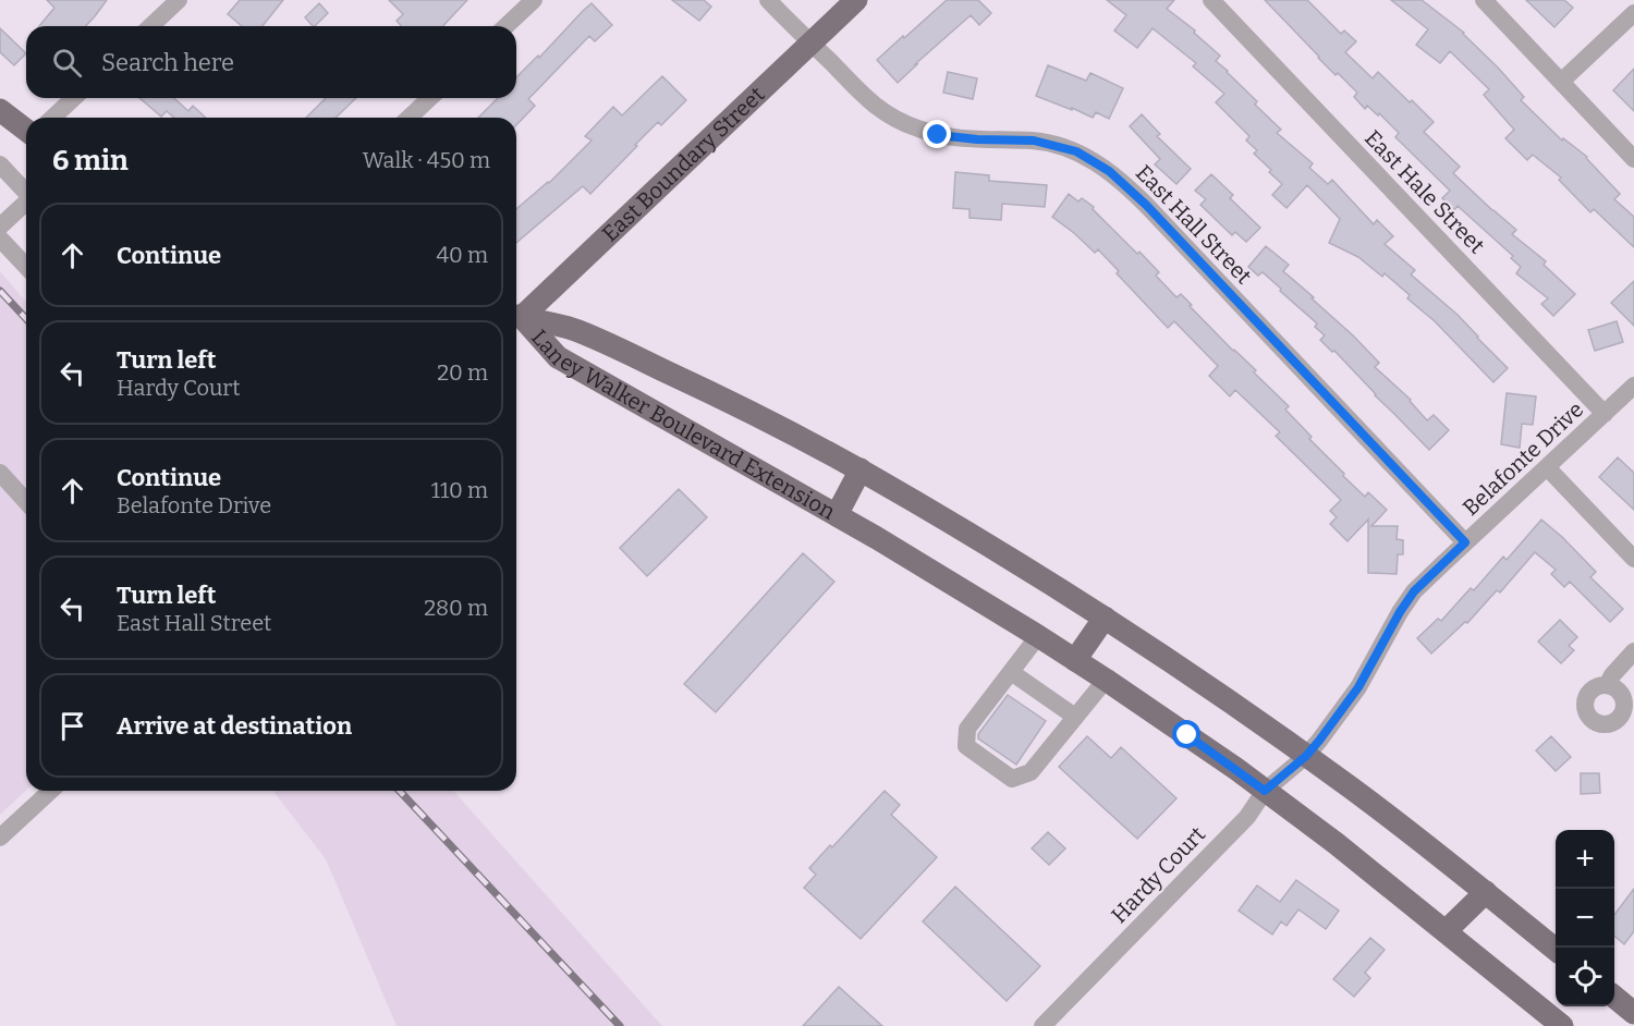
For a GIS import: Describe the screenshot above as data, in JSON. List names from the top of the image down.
{
  "streets": {
    "main road": ["East Boundary Street", "Laney Walker Boulevard Extension"],
    "street": [
      "East Hale Street",
      "East Hall Street",
      "Belafonte Drive",
      "Hardy Court"
    ]
  },
  "crossings": [
    ["East Boundary Street", "East Hall Street"],
    ["East Hale Street", "Belafonte Drive"],
    ["East Hall Street", "Belafonte Drive"],
    ["Laney Walker Boulevard Extension", "Belafonte Drive"],
    ["Laney Walker Boulevard Extension", "Hardy Court"],
    ["Belafonte Drive", "Hardy Court"]
  ],
  "page": {
    "search": "Search here",
    "heading": ["6 min", "Walk · 450 m"],
    "list": [
      ["Continue", "40 m"],
      ["Turn left", "Hardy Court", "20 m"],
      ["Continue", "Belafonte Drive", "110 m"],
      ["Turn left", "East Hall Street", "280 m"],
      "Arrive at destination"
    ],
    "map_buttons": ["+", "−"]
  }
}
